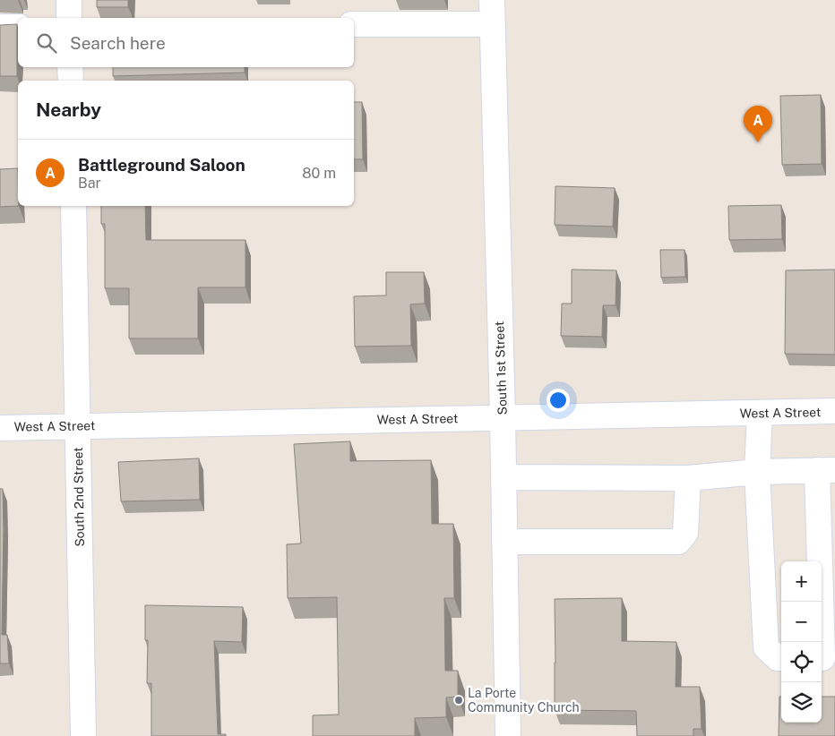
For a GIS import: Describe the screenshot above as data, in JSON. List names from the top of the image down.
{
  "streets": {
    "street": ["South 1st Street", "West A Street", "South 2nd Street"]
  },
  "crossings": [
    ["South 1st Street", "West A Street"],
    ["West A Street", "South 2nd Street"]
  ],
  "places": ["La Porte Community Church"],
  "page": {
    "search": "Search here",
    "heading": "Nearby",
    "pins": "A",
    "list": [
      {
        "mark": "A",
        "name": "Battleground Saloon",
        "note": "Bar",
        "value": "80 m"
      }
    ],
    "map_buttons": ["+", "−"]
  }
}
